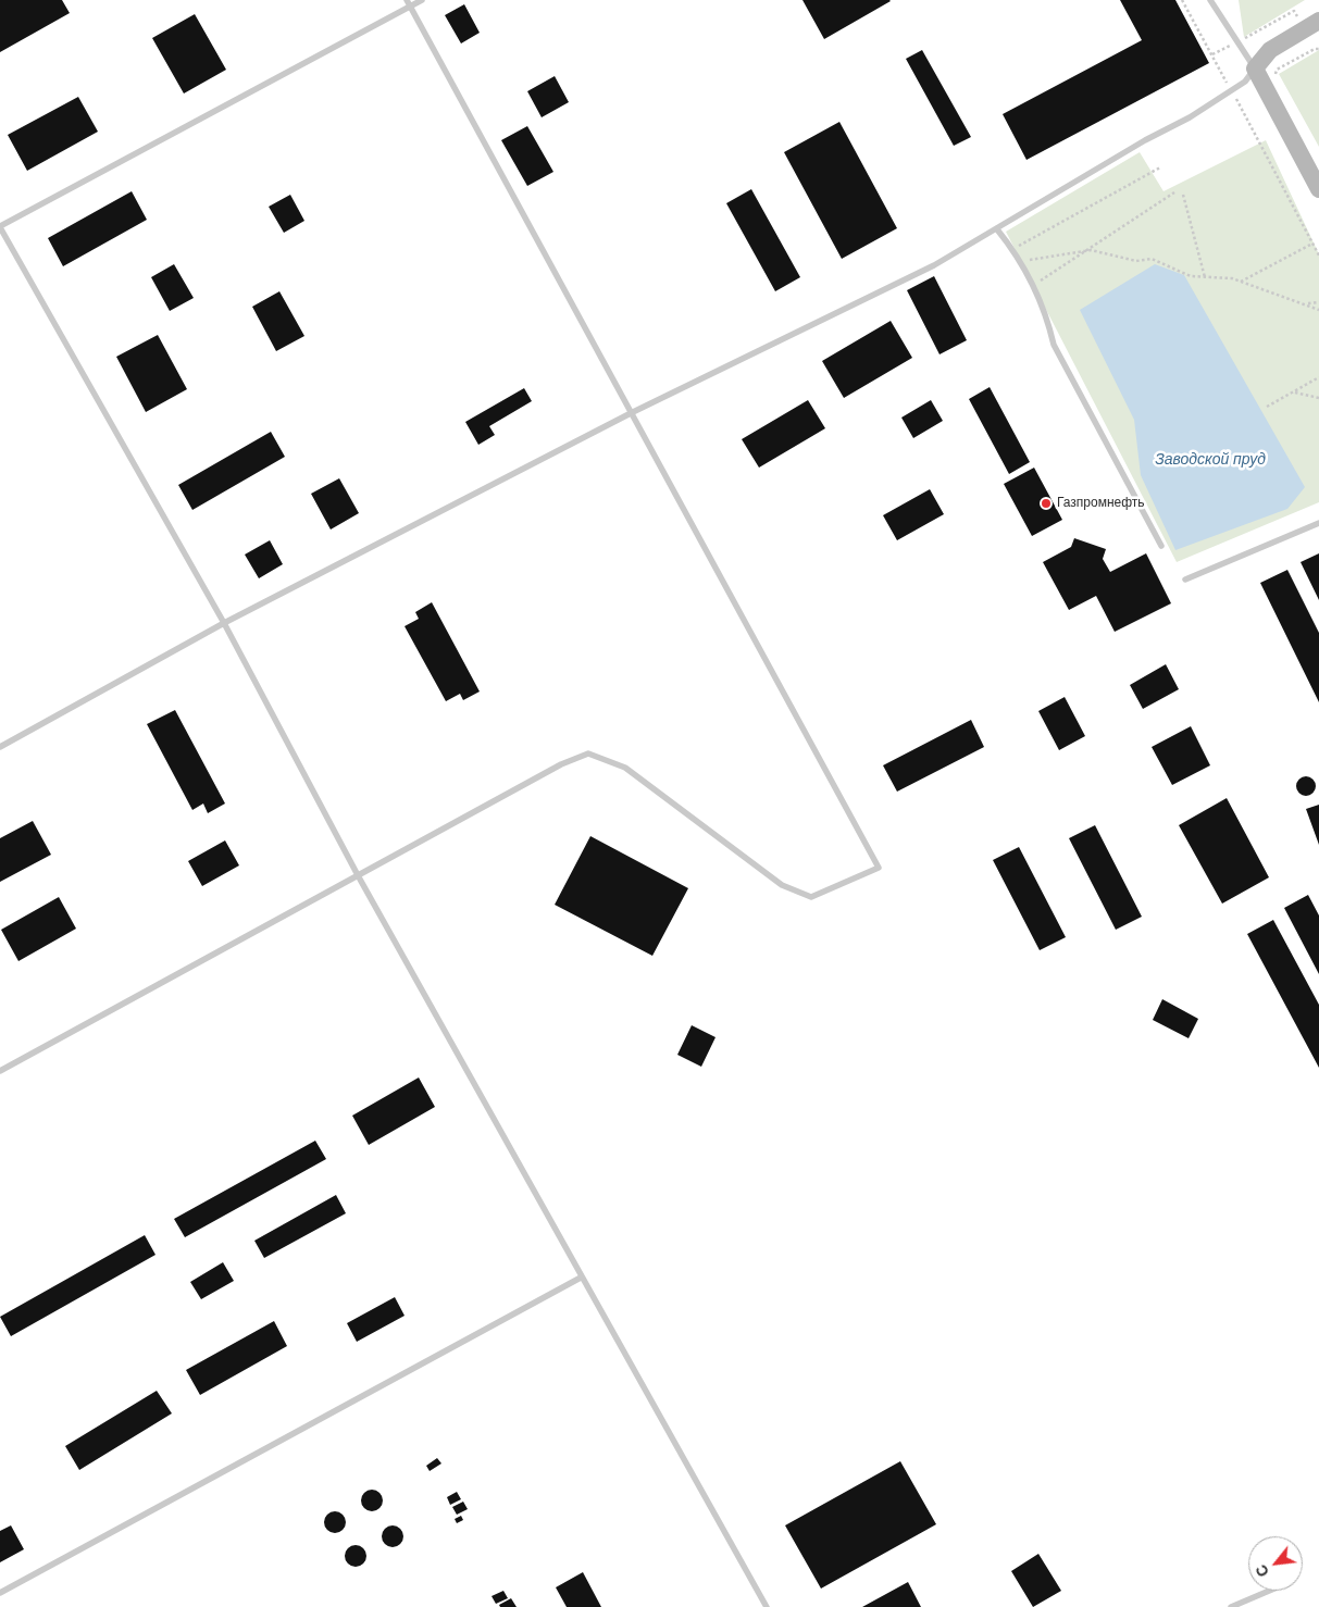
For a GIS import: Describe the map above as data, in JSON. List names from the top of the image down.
{
  "water": ["Заводской пруд"],
  "places": ["Газпромнефть"],
  "north": "bottom left"
}
